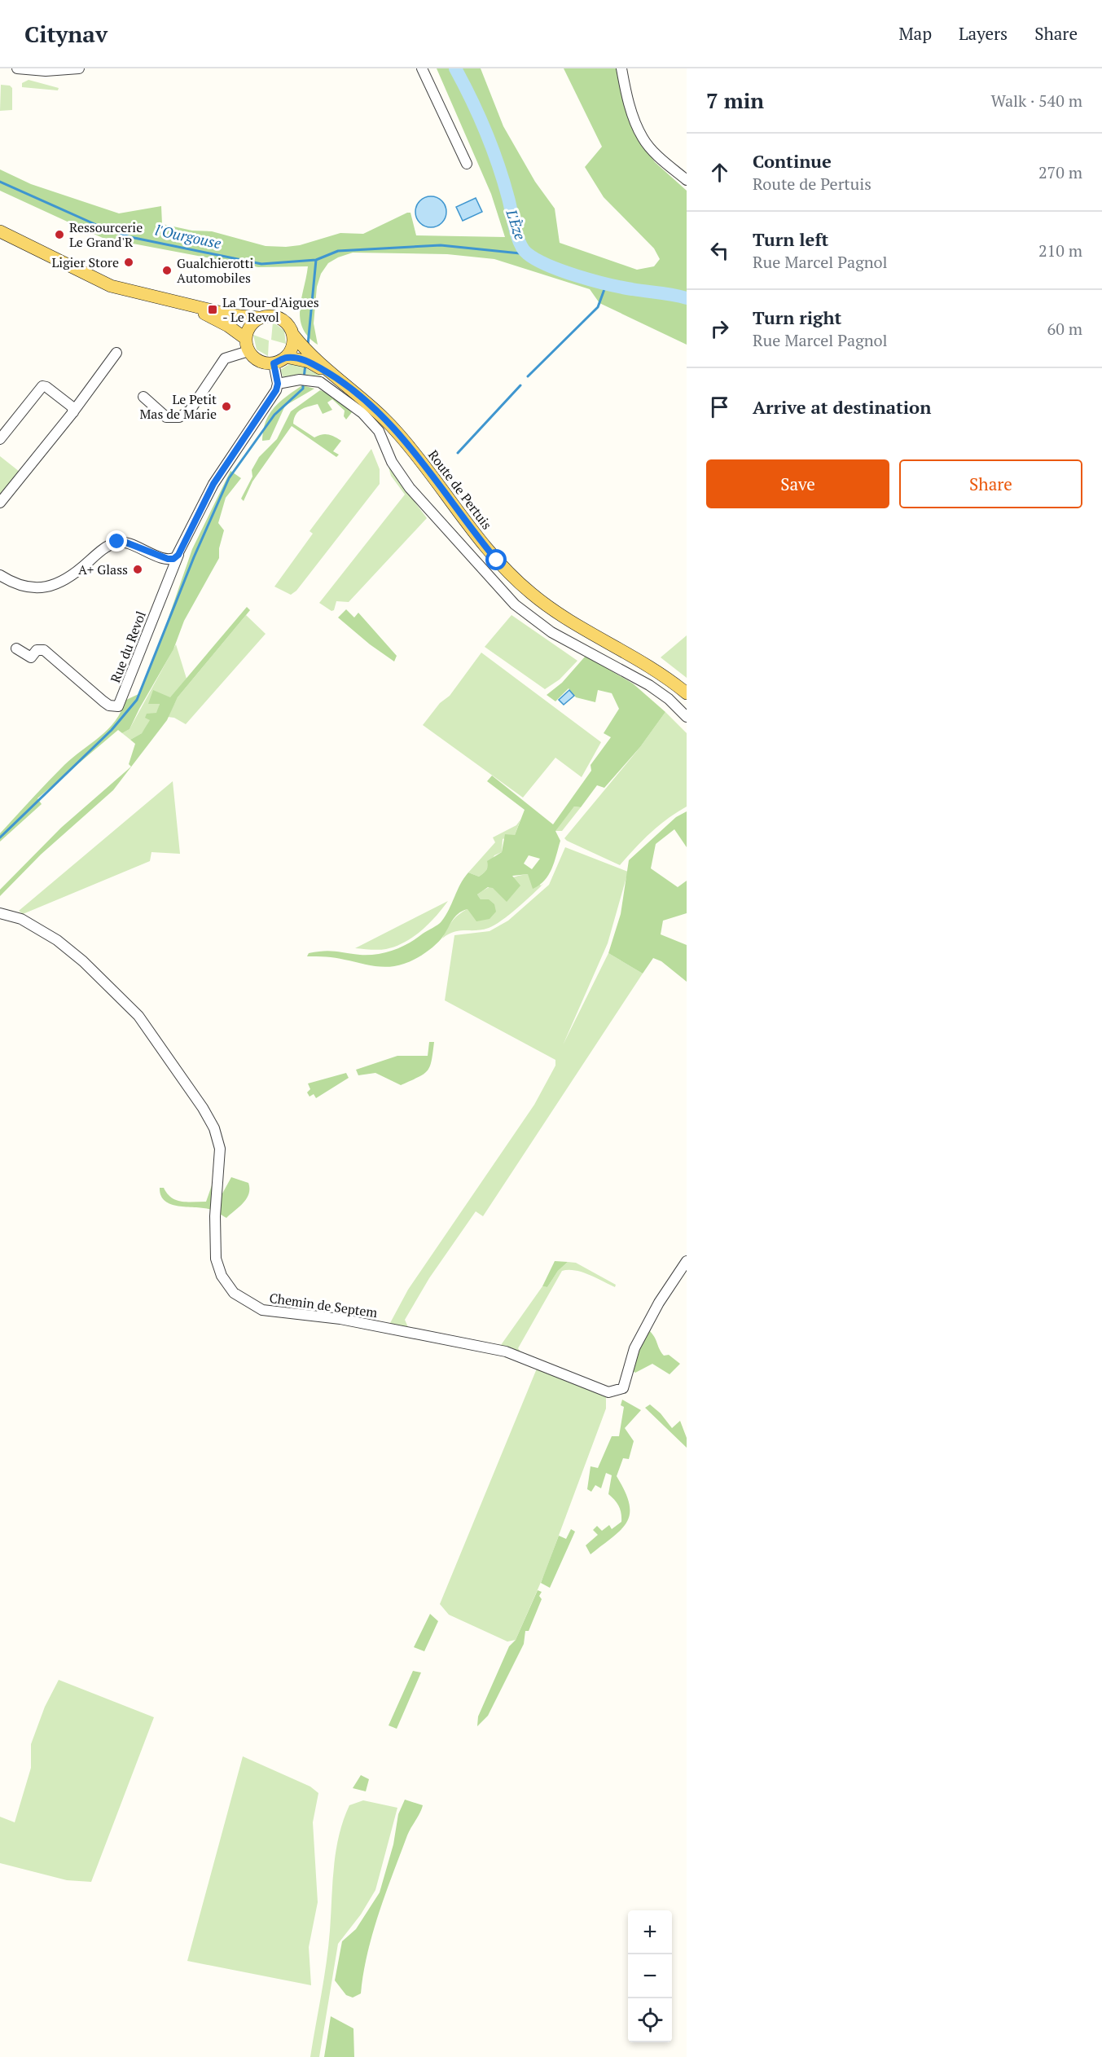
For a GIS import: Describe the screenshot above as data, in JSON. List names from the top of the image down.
{
  "streets": {
    "main road": ["Route de Pertuis"],
    "street": ["Rue du Revol", "Chemin de Septem"]
  },
  "water": ["L'Èze", "l'Ourgouse"],
  "places": {
    "other": [
      "Ressourcerie Le Grand'R",
      "Ligier Store",
      "Gualchierotti Automobiles",
      "Le Petit Mas de Marie",
      "A+ Glass"
    ],
    "transit": ["La Tour-d'Aigues - Le Revol"]
  },
  "page": {
    "header": "Citynav",
    "nav": ["Map", "Layers", "Share"],
    "heading": ["7 min", "Walk · 540 m"],
    "list": [
      ["Continue", "Route de Pertuis", "270 m"],
      ["Turn left", "Rue Marcel Pagnol", "210 m"],
      ["Turn right", "Rue Marcel Pagnol", "60 m"],
      "Arrive at destination"
    ],
    "buttons": ["Save", "Share"],
    "map_buttons": ["+", "−"]
  }
}
